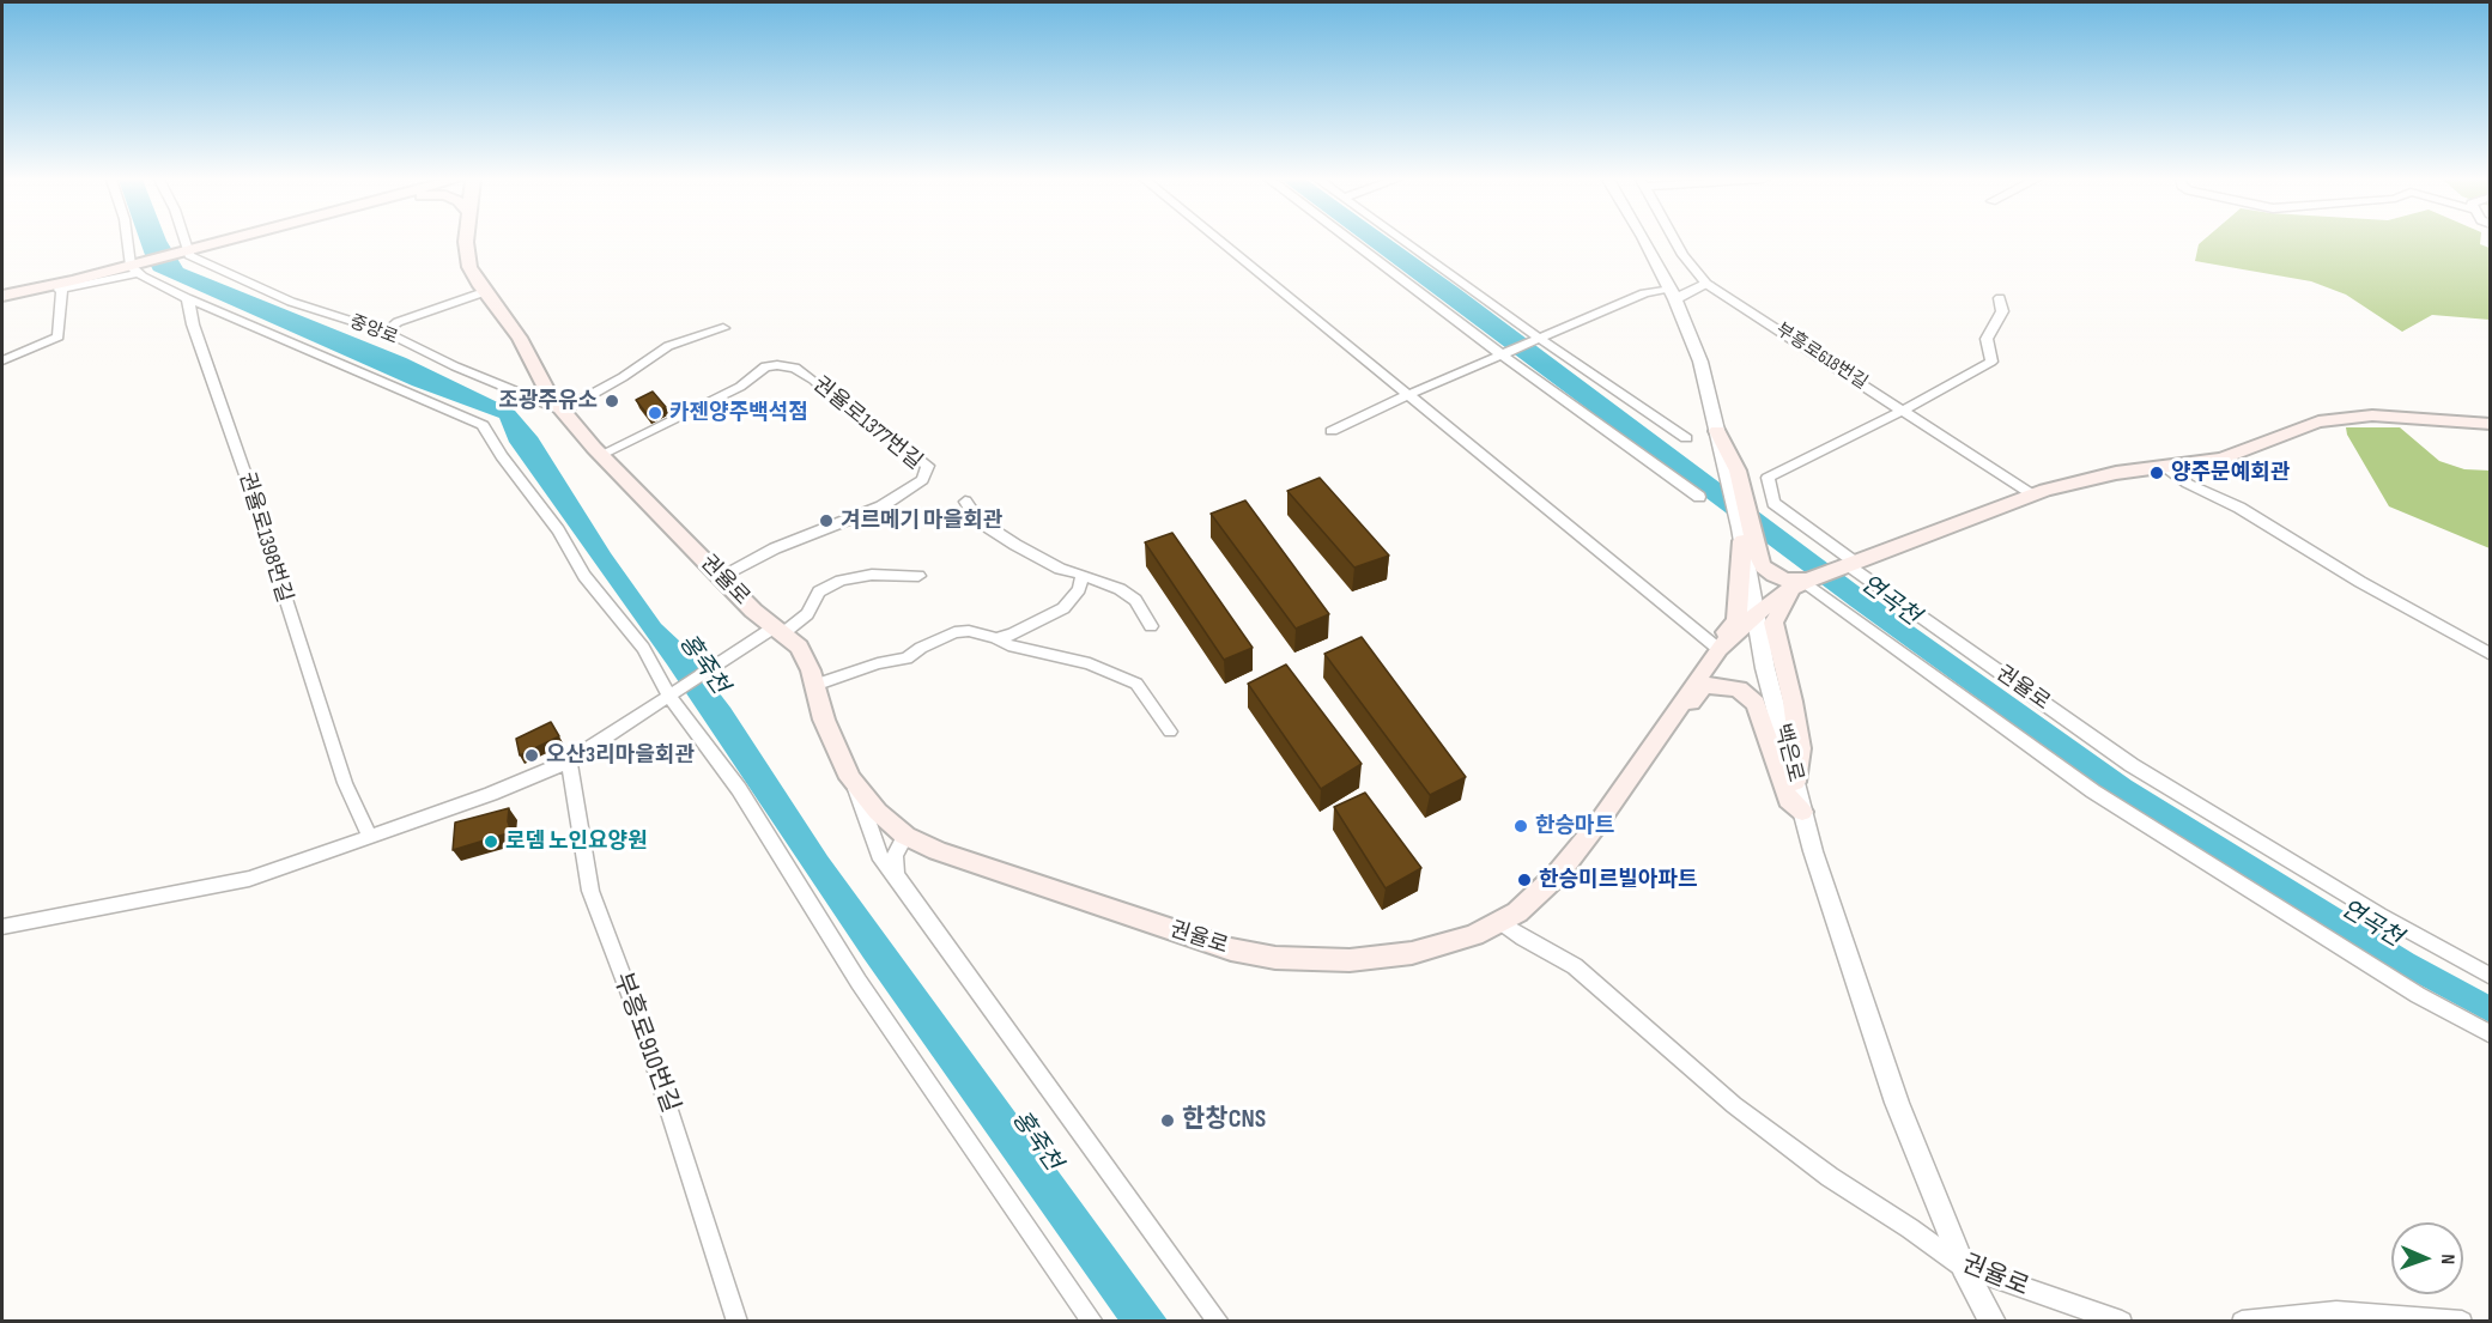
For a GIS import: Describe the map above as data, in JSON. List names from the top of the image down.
{
  "streets": {
    "main road": ["권율로"],
    "street": [
      "중앙로",
      "부흥로618번길",
      "권율로1377번길",
      "권율로1398번길",
      "백은로",
      "부흥로910번길"
    ]
  },
  "crossings": [
    ["중앙로", "권율로"],
    ["부흥로618번길", "권율로"],
    ["권율로1377번길", "권율로"],
    ["권율로", "백은로"]
  ],
  "water": ["연곡천", "홍죽천"],
  "places": [
    "조광주유소",
    "카젠양주백석점",
    "양주문예회관",
    "겨르메기 마을회관",
    "오산3리마을회관",
    "한승마트",
    "로뎀 노인요양원",
    "한승미르빌아파트",
    "한창CNS"
  ],
  "north": "right"
}
